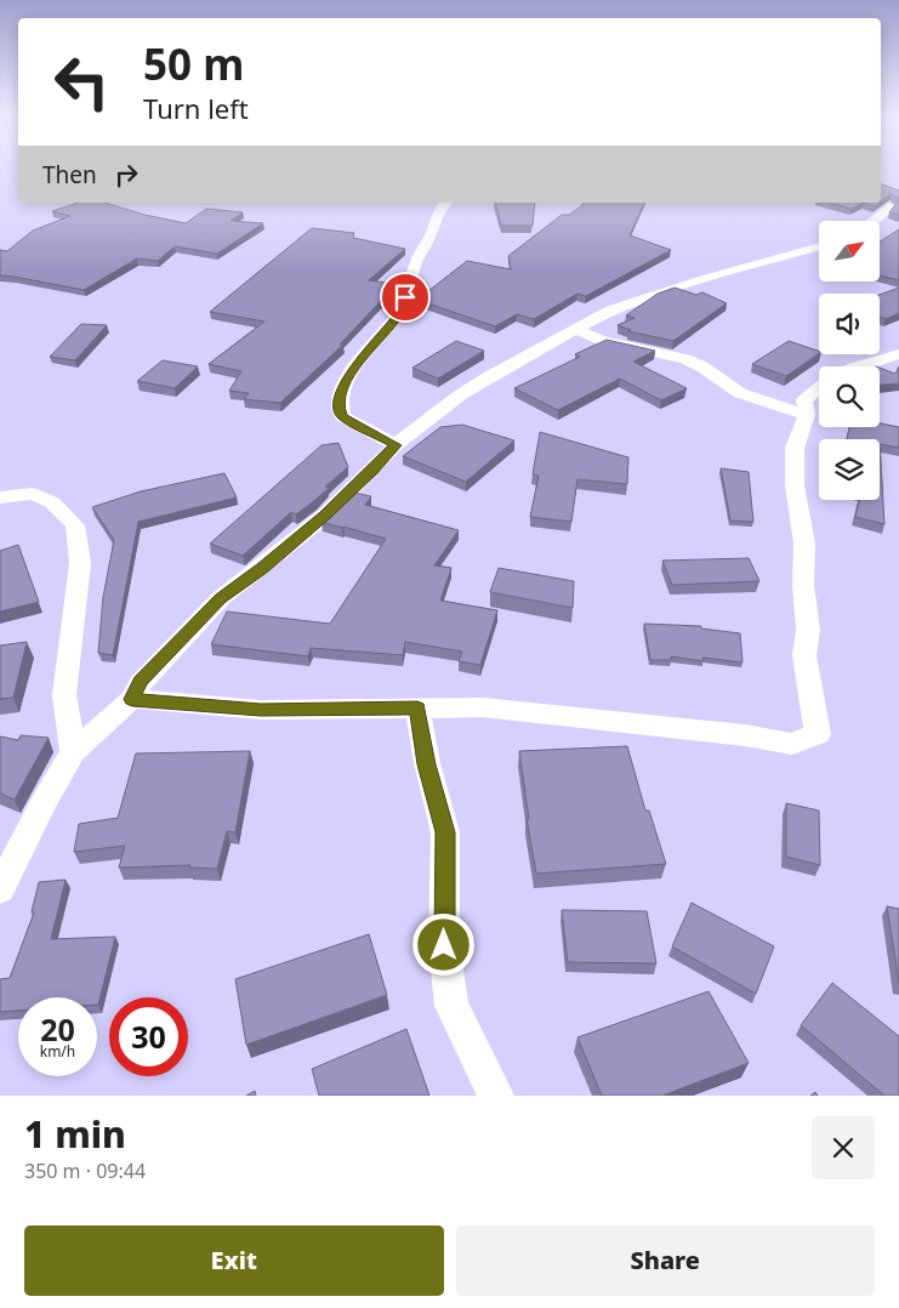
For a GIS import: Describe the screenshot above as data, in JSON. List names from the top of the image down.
{
  "north": "top right",
  "page": {
    "turn": ["50 m", "Turn left"],
    "then": "Then",
    "speed": "20 km/h",
    "limit": "30",
    "heading": ["1 min", "350 m · 09:44"],
    "buttons": ["Exit", "Share"]
  }
}
